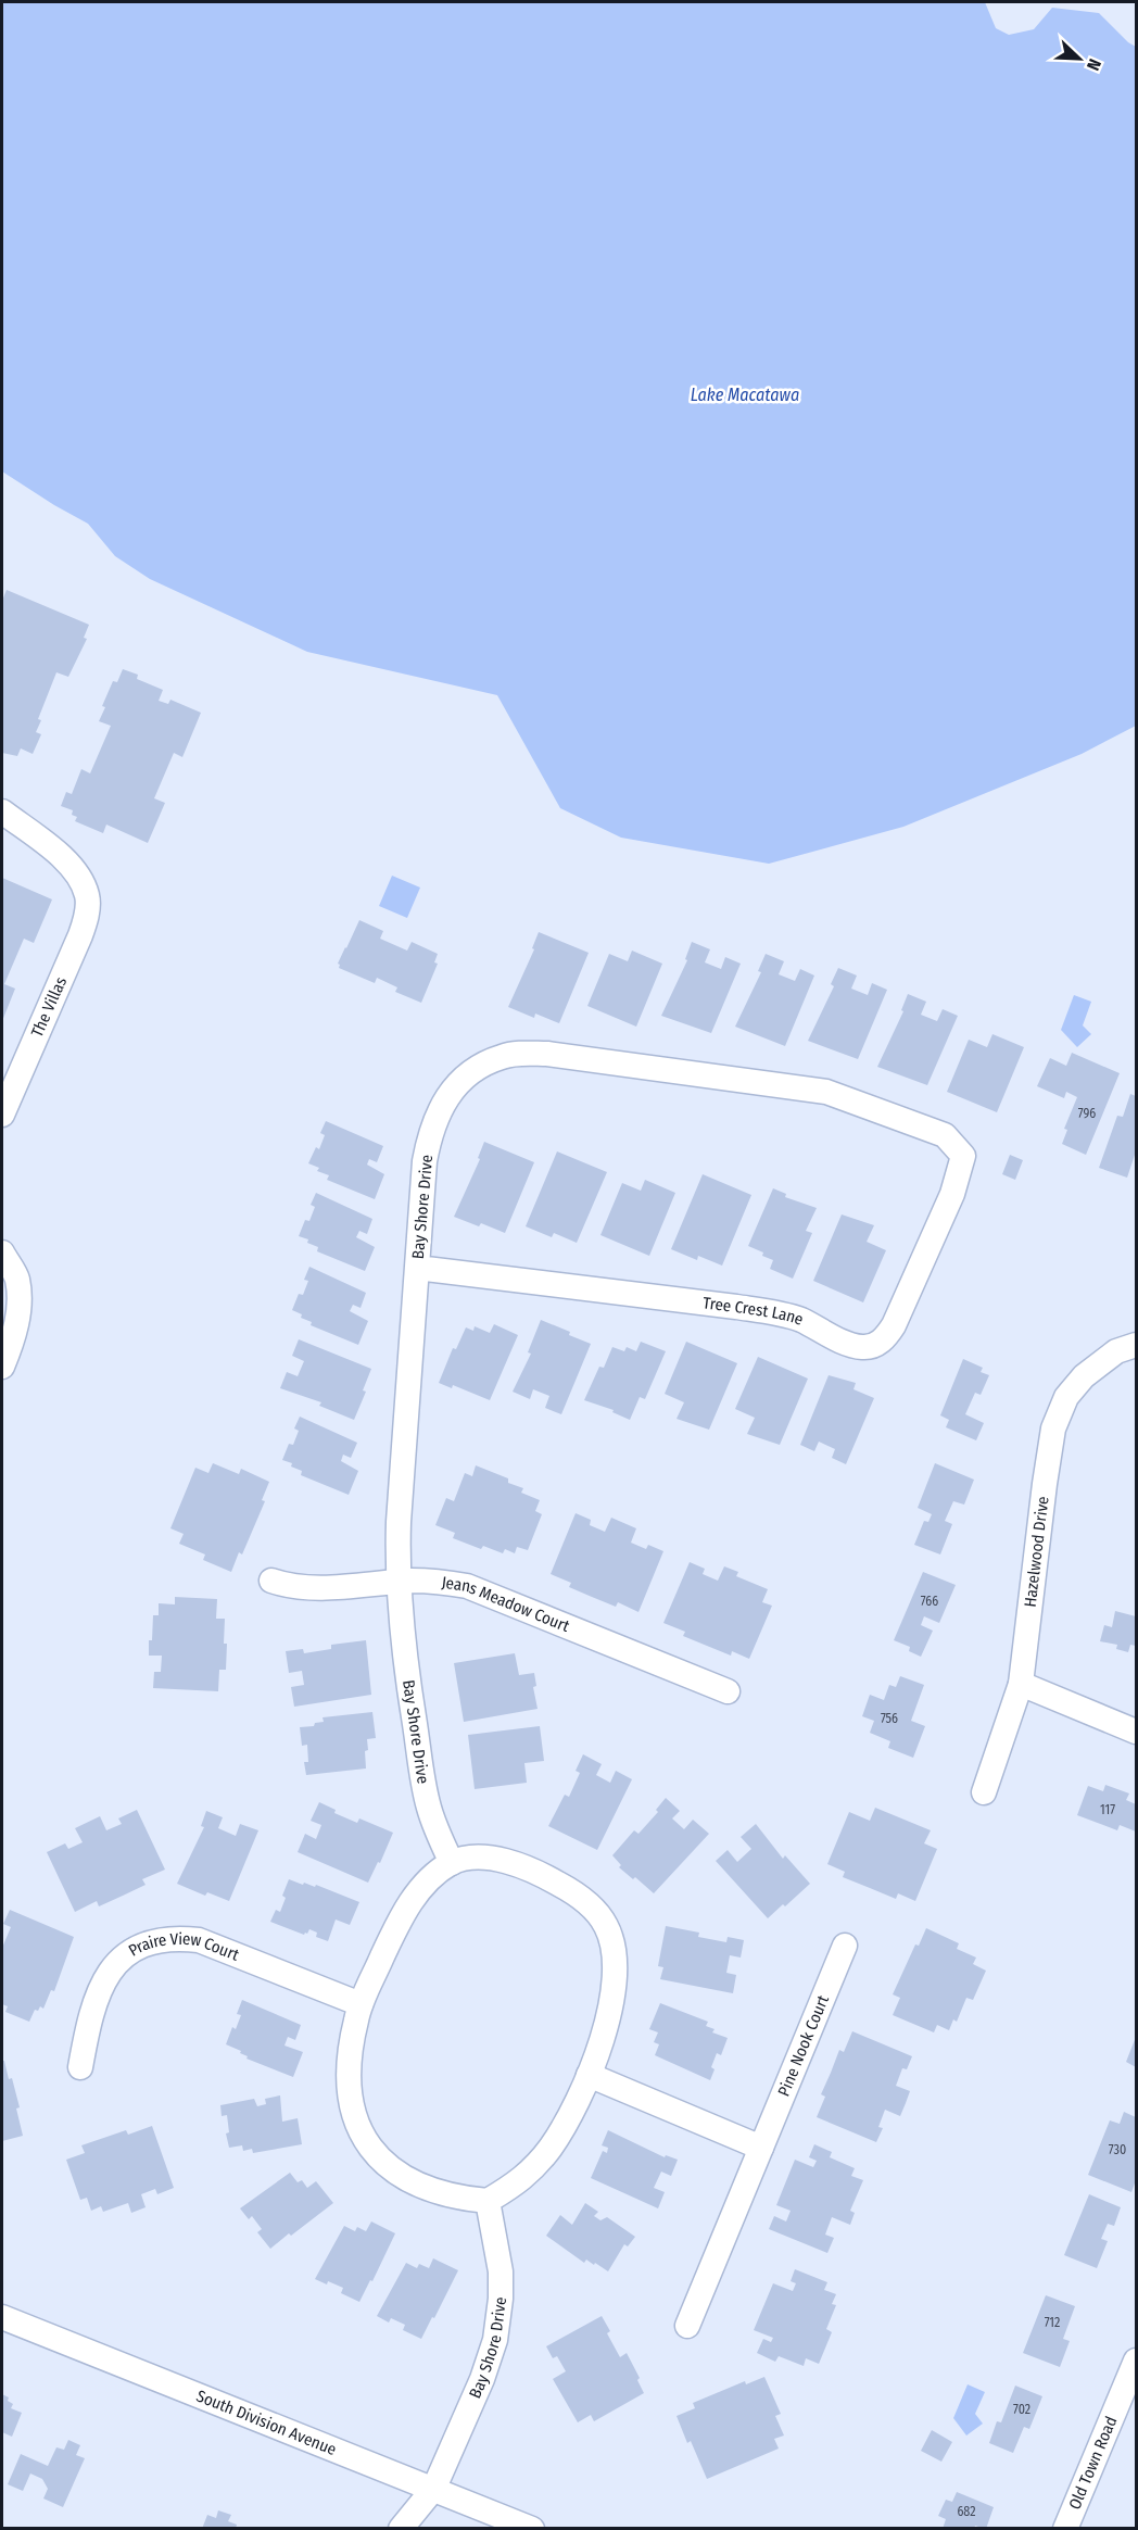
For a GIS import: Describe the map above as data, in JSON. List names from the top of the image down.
{
  "streets": {
    "street": [
      "The Villas",
      "Bay Shore Drive",
      "Tree Crest Lane",
      "Hazelwood Drive",
      "Jeans Meadow Court",
      "Praire View Court",
      "Pine Nook Court",
      "South Division Avenue",
      "Old Town Road"
    ]
  },
  "crossings": [
    ["Bay Shore Drive", "Tree Crest Lane"],
    ["Bay Shore Drive", "Jeans Meadow Court"],
    ["Bay Shore Drive", "South Division Avenue"]
  ],
  "water": ["Lake Macatawa"],
  "house_numbers": [
    "796",
    "766",
    "756",
    "117",
    "730",
    "712",
    "702",
    "682"
  ],
  "north": "bottom right"
}
